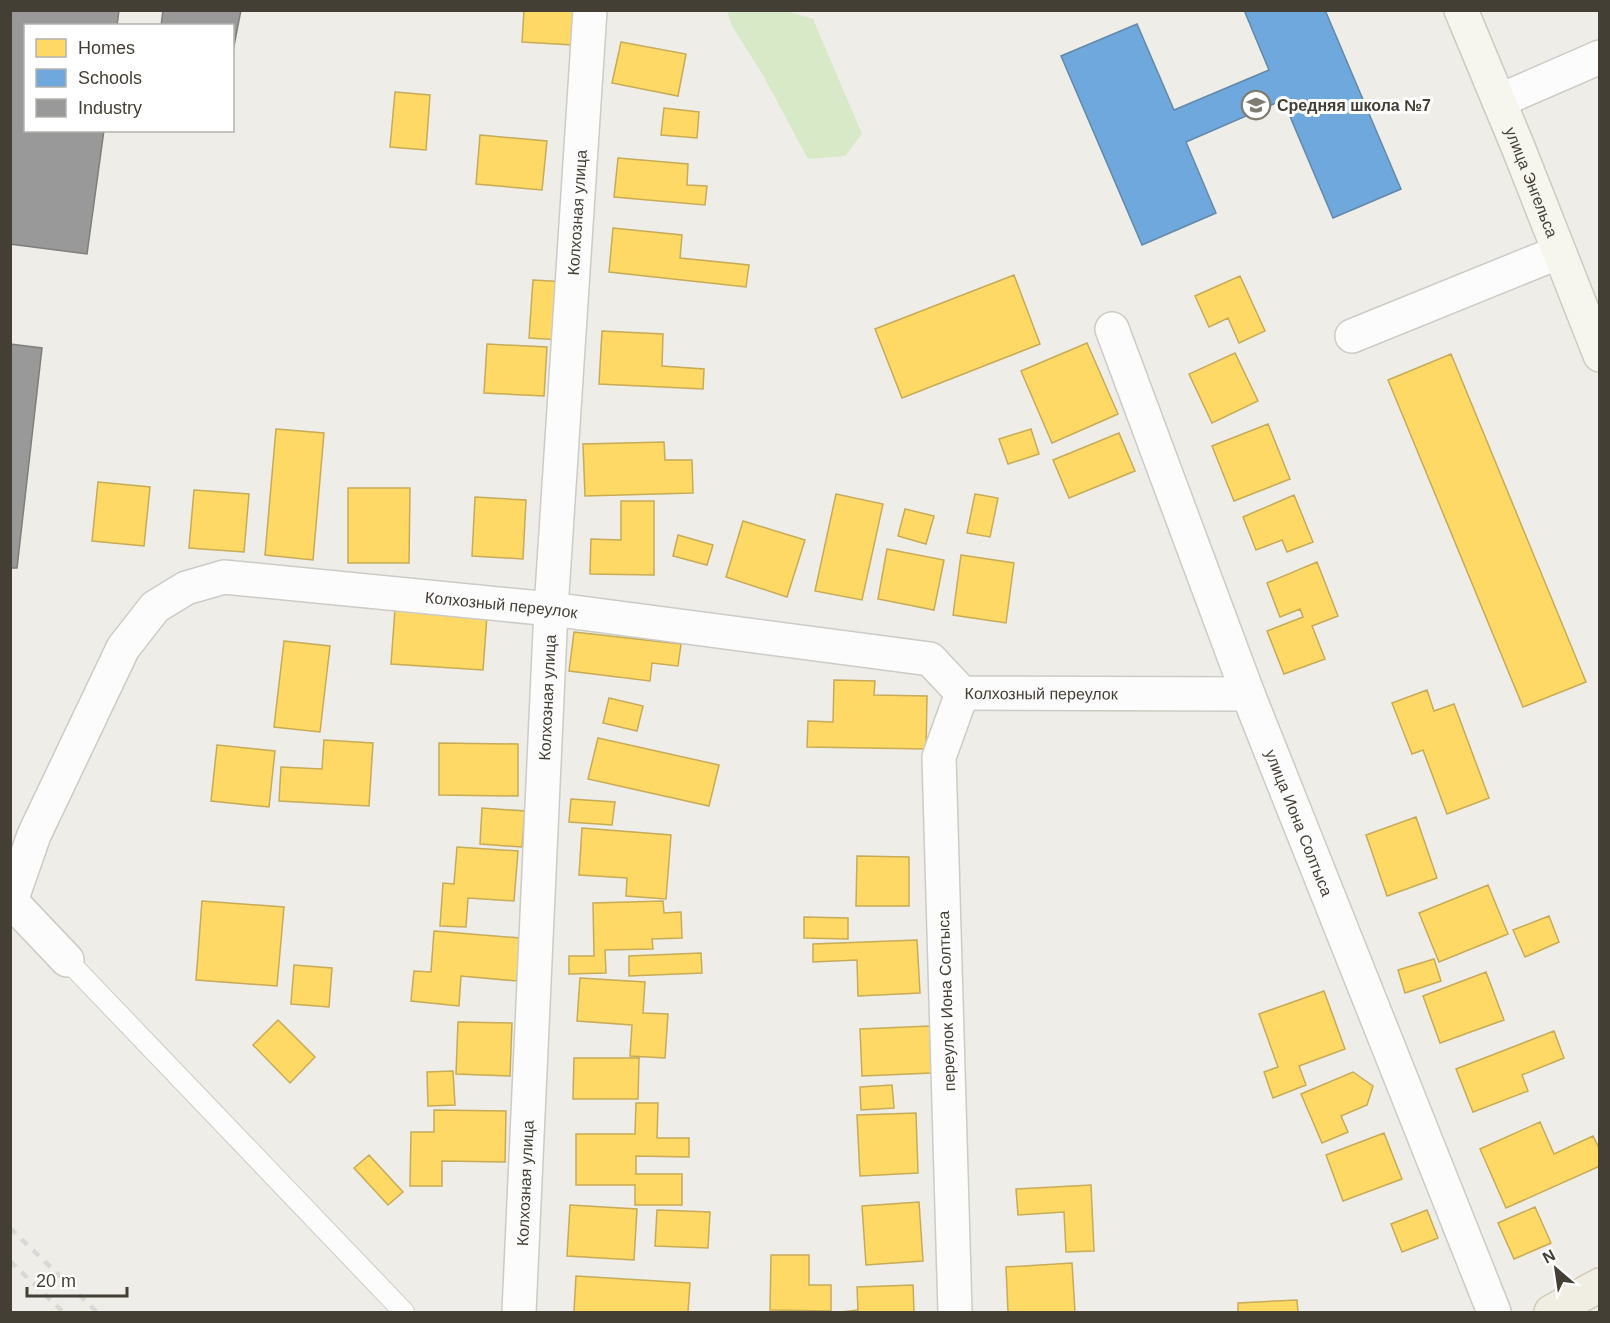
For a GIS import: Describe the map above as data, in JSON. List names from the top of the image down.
{
  "streets": {
    "street": [
      "улица Энгельса",
      "Колхозная улица",
      "Колхозный переулок",
      "улица Иона Солтыса",
      "переулок Иона Солтыса"
    ]
  },
  "crossings": [
    ["Колхозная улица", "Колхозный переулок"],
    ["Колхозный переулок", "улица Иона Солтыса"],
    ["Колхозный переулок", "переулок Иона Солтыса"]
  ],
  "places": {
    "school or university": ["Средняя школа №7"]
  },
  "legend": ["Homes", "Schools", "Industry"],
  "scale_bar": "20 m",
  "north": "top left"
}
